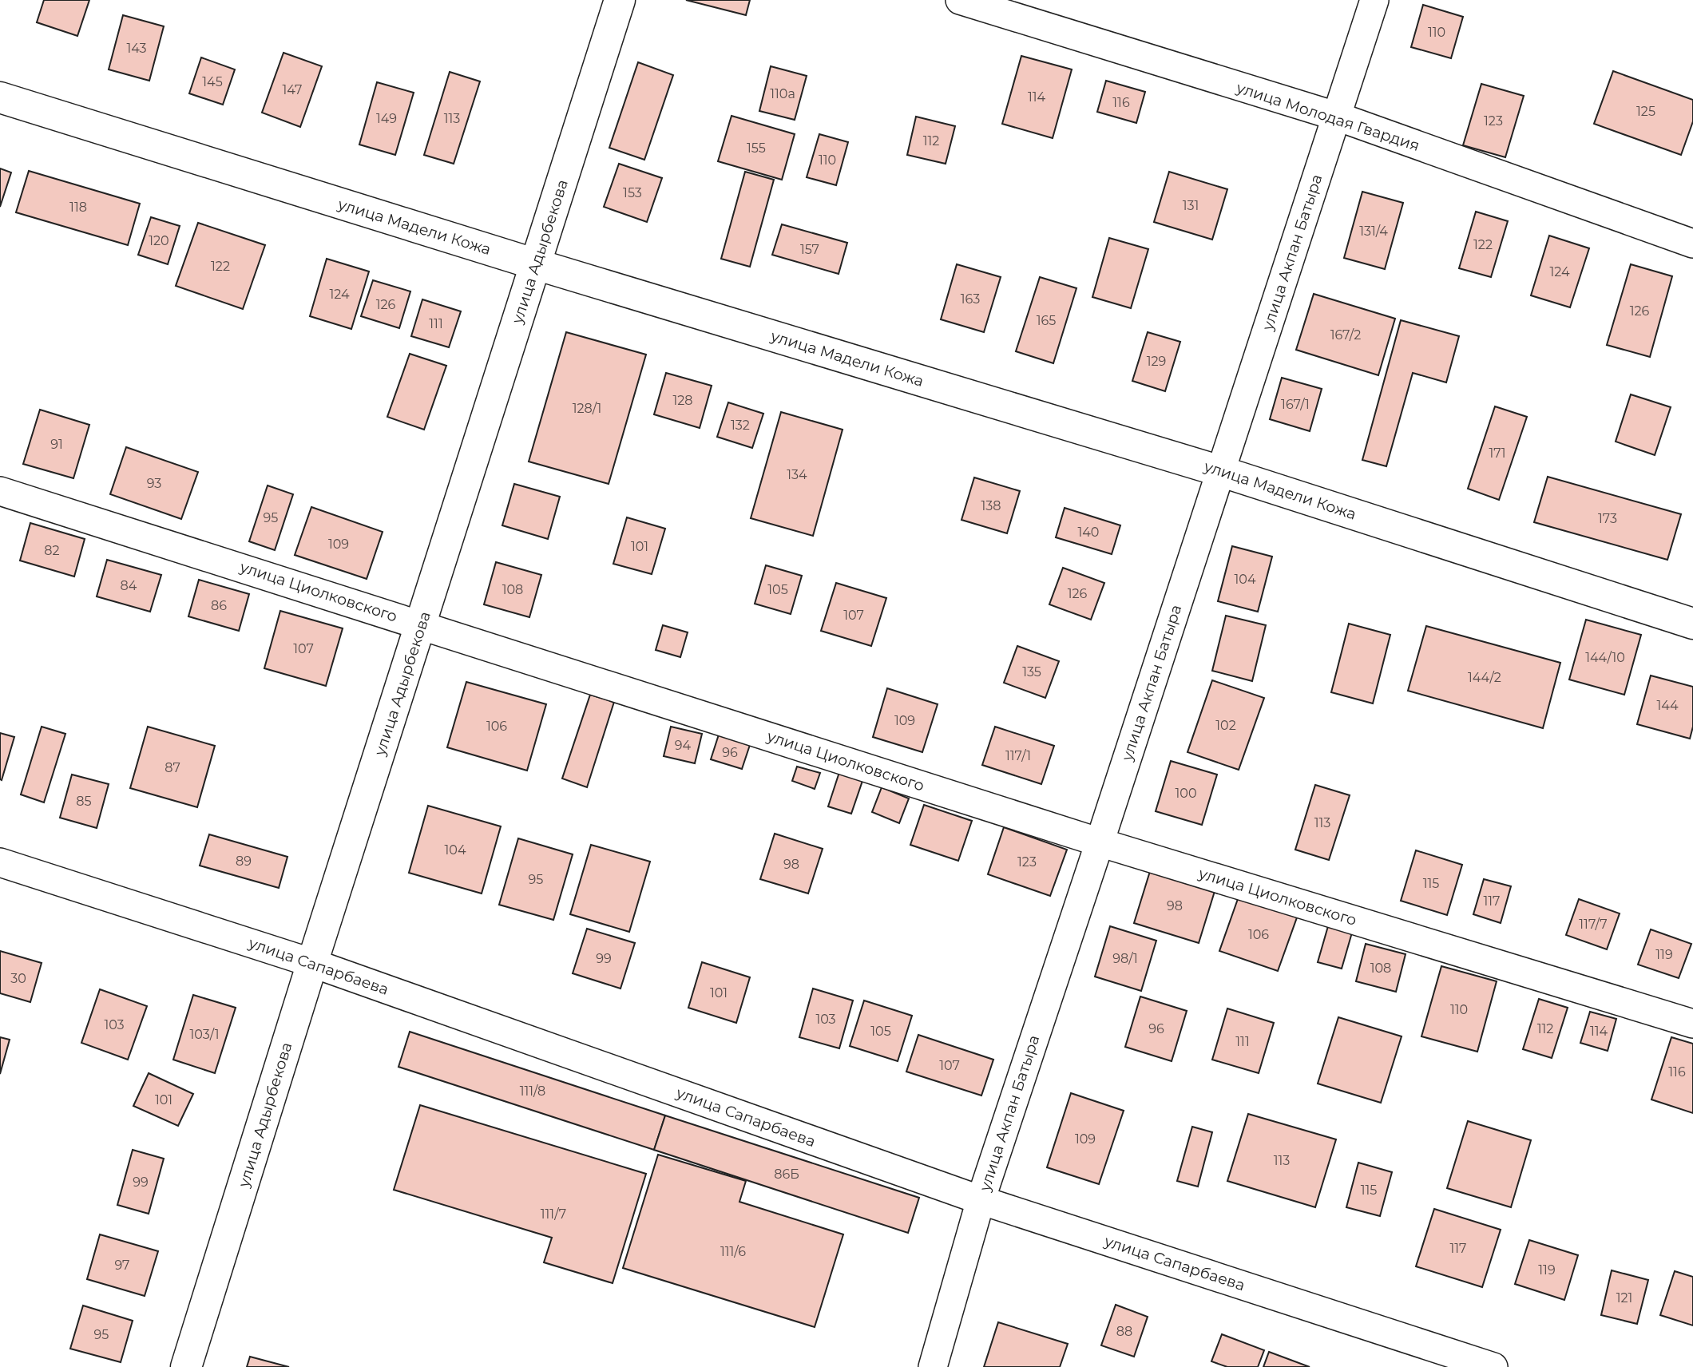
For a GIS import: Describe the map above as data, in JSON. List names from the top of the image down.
{
  "streets": {
    "main road": ["улица Мадели Кожа", "улица Адырбекова"],
    "street": [
      "улица Молодая Гвардия",
      "улица Акпан Батыра",
      "улица Циолковского",
      "улица Сапарбаева"
    ]
  },
  "crossings": [
    ["улица Молодая Гвардия", "улица Акпан Батыра"],
    ["улица Мадели Кожа", "улица Адырбекова"],
    ["улица Мадели Кожа", "улица Акпан Батыра"],
    ["улица Адырбекова", "улица Циолковского"],
    ["улица Адырбекова", "улица Сапарбаева"],
    ["улица Акпан Батыра", "улица Циолковского"],
    ["улица Акпан Батыра", "улица Сапарбаева"]
  ],
  "house_numbers": [
    "110",
    "143",
    "145",
    "147",
    "110а",
    "114",
    "116",
    "125",
    "149",
    "113",
    "123",
    "112",
    "155",
    "110",
    "153",
    "131",
    "118",
    "131/4",
    "120",
    "122",
    "157",
    "122",
    "124",
    "124",
    "163",
    "126",
    "126",
    "165",
    "111",
    "167/2",
    "129",
    "128",
    "167/1",
    "128/1",
    "132",
    "91",
    "171",
    "134",
    "93",
    "138",
    "95",
    "173",
    "140",
    "109",
    "101",
    "82",
    "104",
    "84",
    "108",
    "105",
    "126",
    "86",
    "107",
    "107",
    "144/10",
    "135",
    "144/2",
    "144",
    "109",
    "102",
    "106",
    "94",
    "96",
    "117/1",
    "87",
    "100",
    "85",
    "113",
    "104",
    "89",
    "123",
    "98",
    "95",
    "115",
    "117",
    "98",
    "117/7",
    "106",
    "119",
    "99",
    "98/1",
    "108",
    "30",
    "101",
    "110",
    "103",
    "103",
    "96",
    "112",
    "105",
    "114",
    "103/1",
    "111",
    "107",
    "116",
    "111/8",
    "101",
    "109",
    "113",
    "86Б",
    "99",
    "115",
    "111/7",
    "117",
    "111/6",
    "97",
    "119",
    "121",
    "88",
    "95"
  ]
}
